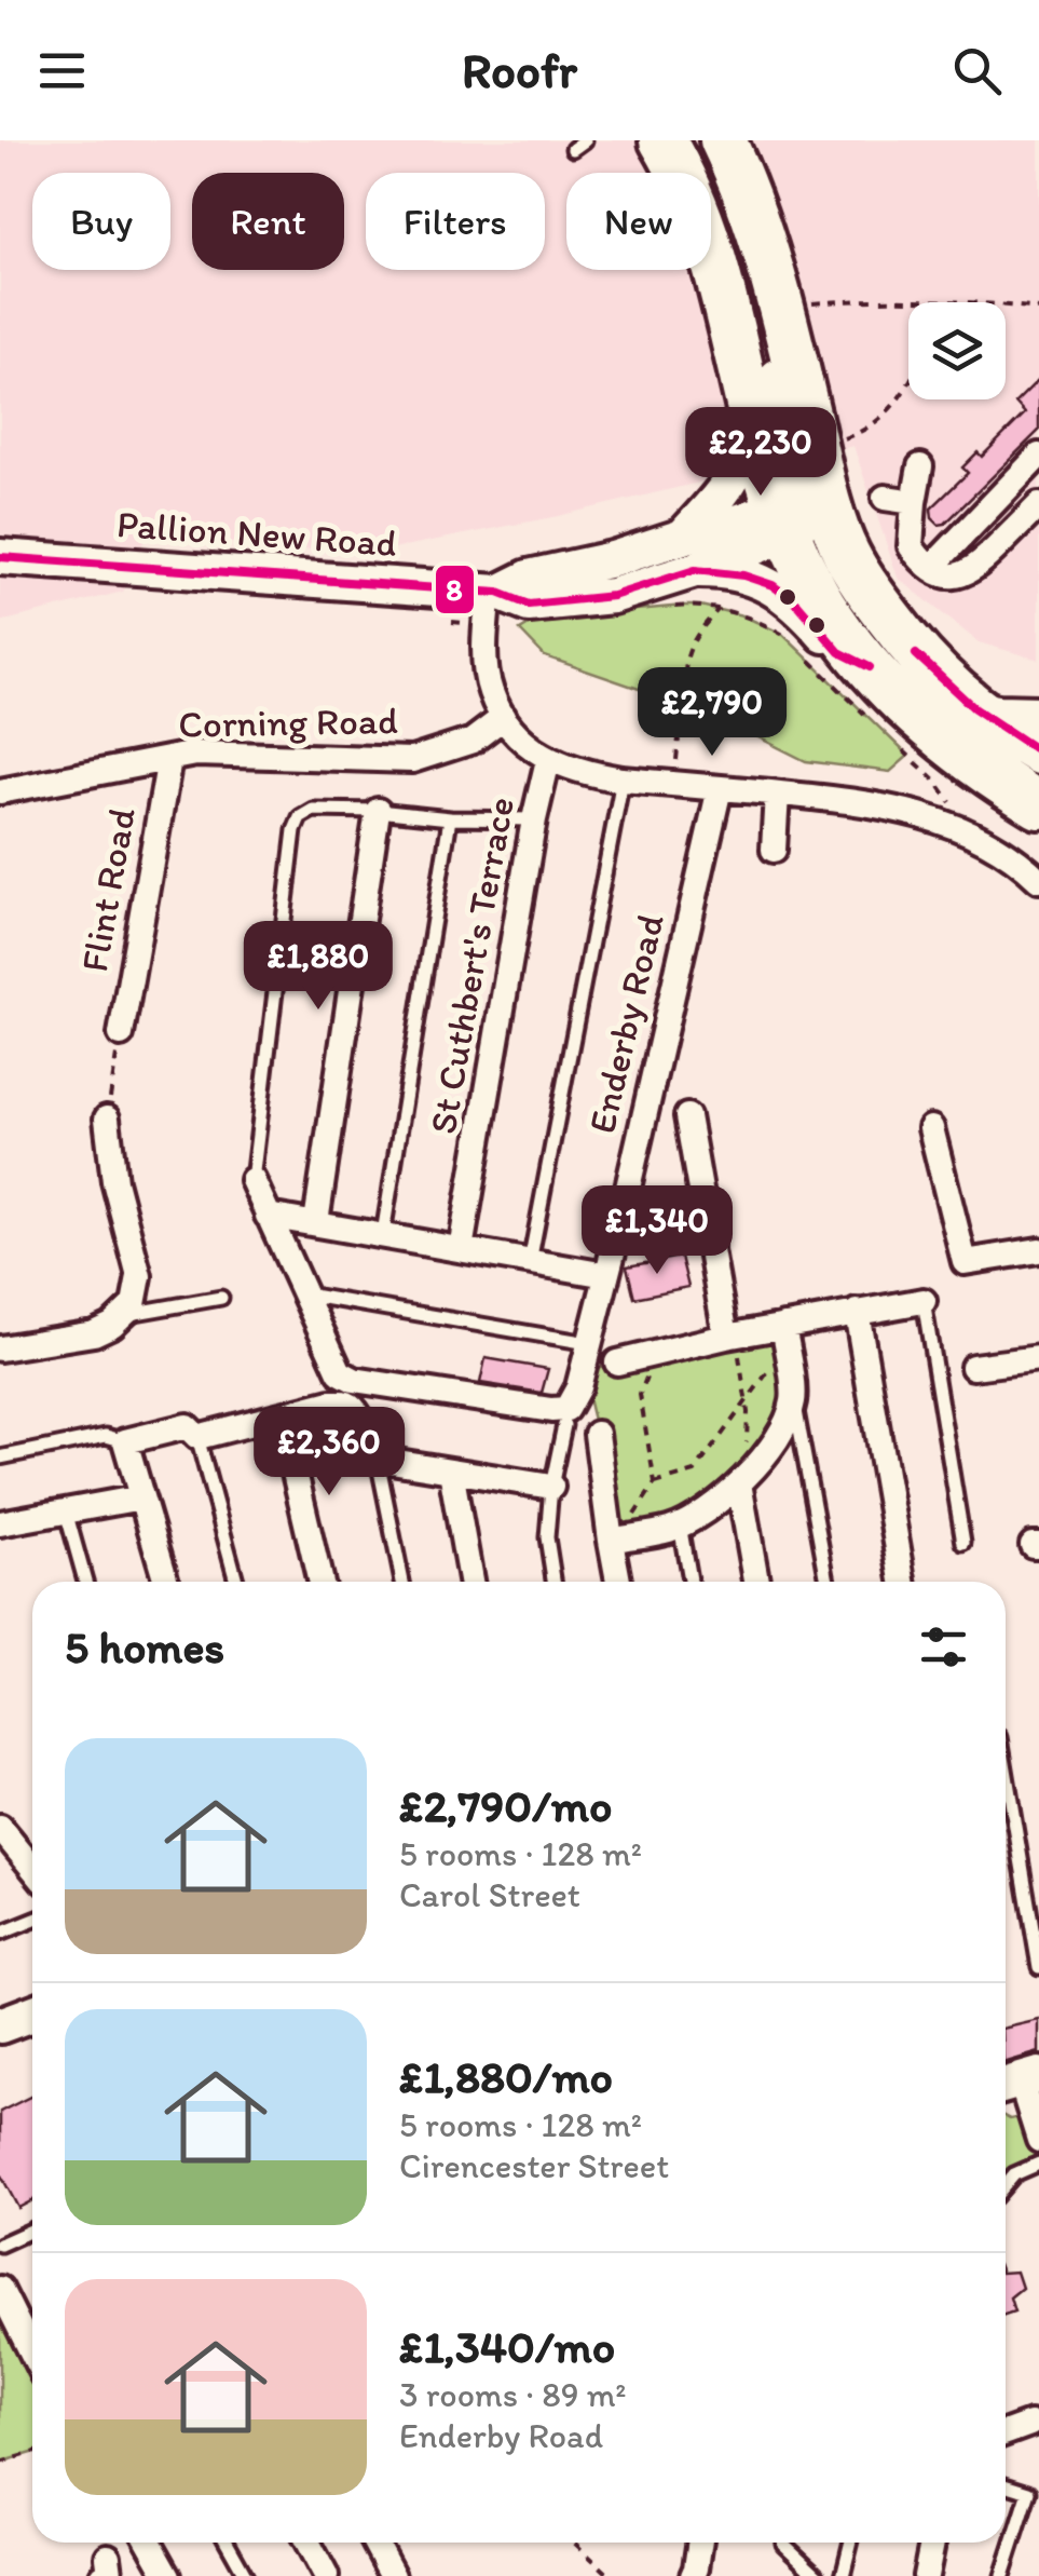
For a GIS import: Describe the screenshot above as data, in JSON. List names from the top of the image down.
{
  "streets": {
    "street": [
      "Pallion New Road",
      "Corning Road",
      "Flint Road",
      "St Cuthbert's Terrace",
      "Enderby Road"
    ]
  },
  "crossings": [
    ["Corning Road", "Flint Road"]
  ],
  "lines": ["transit line 8"],
  "page": {
    "header": "Roofr",
    "chip": [
      "Buy",
      "Rent",
      "Filters",
      "New"
    ],
    "price": [
      "£2,230",
      "£2,790",
      "£1,880",
      "£1,340",
      "£2,360"
    ],
    "heading": "5 homes",
    "list": [
      {
        "name": "£2,790/mo",
        "note": "5 rooms · 128 m² · Carol Street"
      },
      {
        "name": "£1,880/mo",
        "note": "5 rooms · 128 m² · Cirencester Street"
      },
      {
        "name": "£1,340/mo",
        "note": "3 rooms · 89 m² · Enderby Road"
      }
    ]
  }
}
